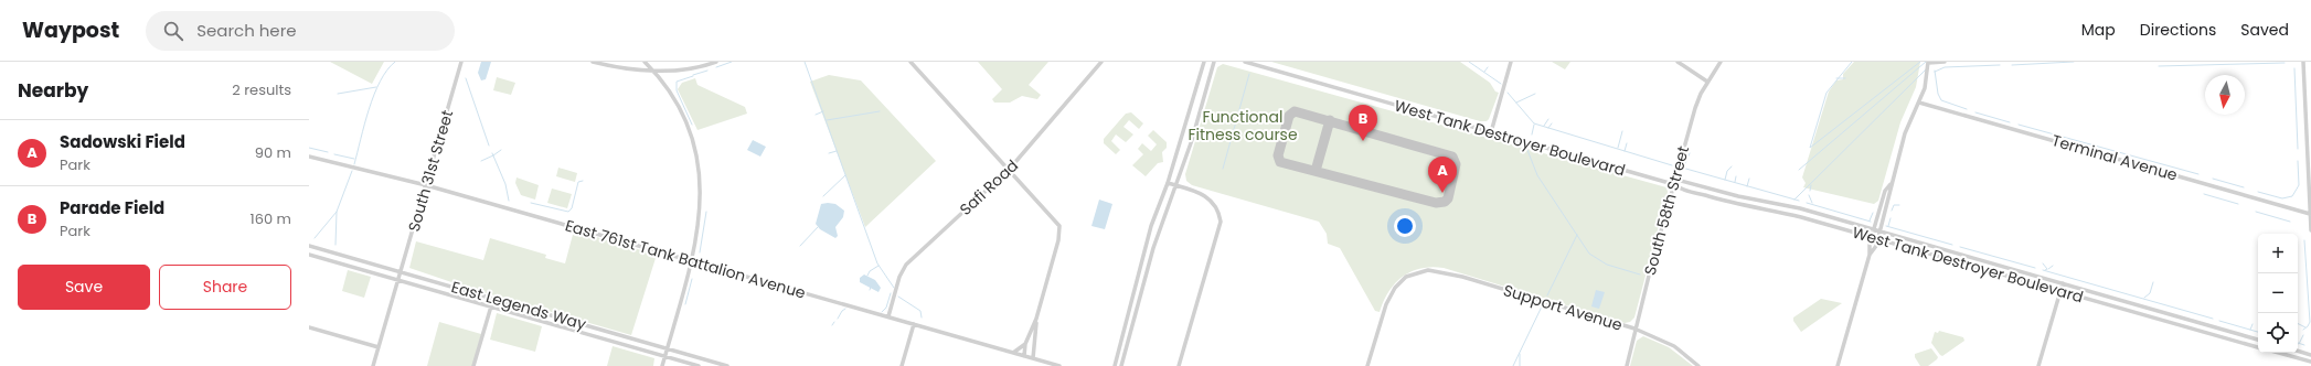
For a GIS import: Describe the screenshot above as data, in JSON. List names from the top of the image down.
{
  "streets": {
    "street": [
      "West Tank Destroyer Boulevard",
      "Terminal Avenue",
      "South 31st Street",
      "Safi Road",
      "South 58th Street",
      "East 761st Tank Battalion Avenue",
      "East Legends Way",
      "Support Avenue"
    ]
  },
  "crossings": [
    ["West Tank Destroyer Boulevard", "South 58th Street"],
    ["South 31st Street", "East 761st Tank Battalion Avenue"],
    ["South 31st Street", "East Legends Way"],
    ["Safi Road", "East 761st Tank Battalion Avenue"],
    ["South 58th Street", "Support Avenue"]
  ],
  "parks": ["Functional Fitness course"],
  "north": "bottom",
  "page": {
    "header": "Waypost",
    "search": "Search here",
    "nav": ["Map", "Directions", "Saved"],
    "heading": ["Nearby", "2 results"],
    "pins": ["B", "A"],
    "list": [
      {
        "mark": "A",
        "name": "Sadowski Field",
        "note": "Park",
        "value": "90 m"
      },
      {
        "mark": "B",
        "name": "Parade Field",
        "note": "Park",
        "value": "160 m"
      }
    ],
    "map_buttons": ["+", "−"],
    "buttons": ["Save", "Share"]
  }
}
